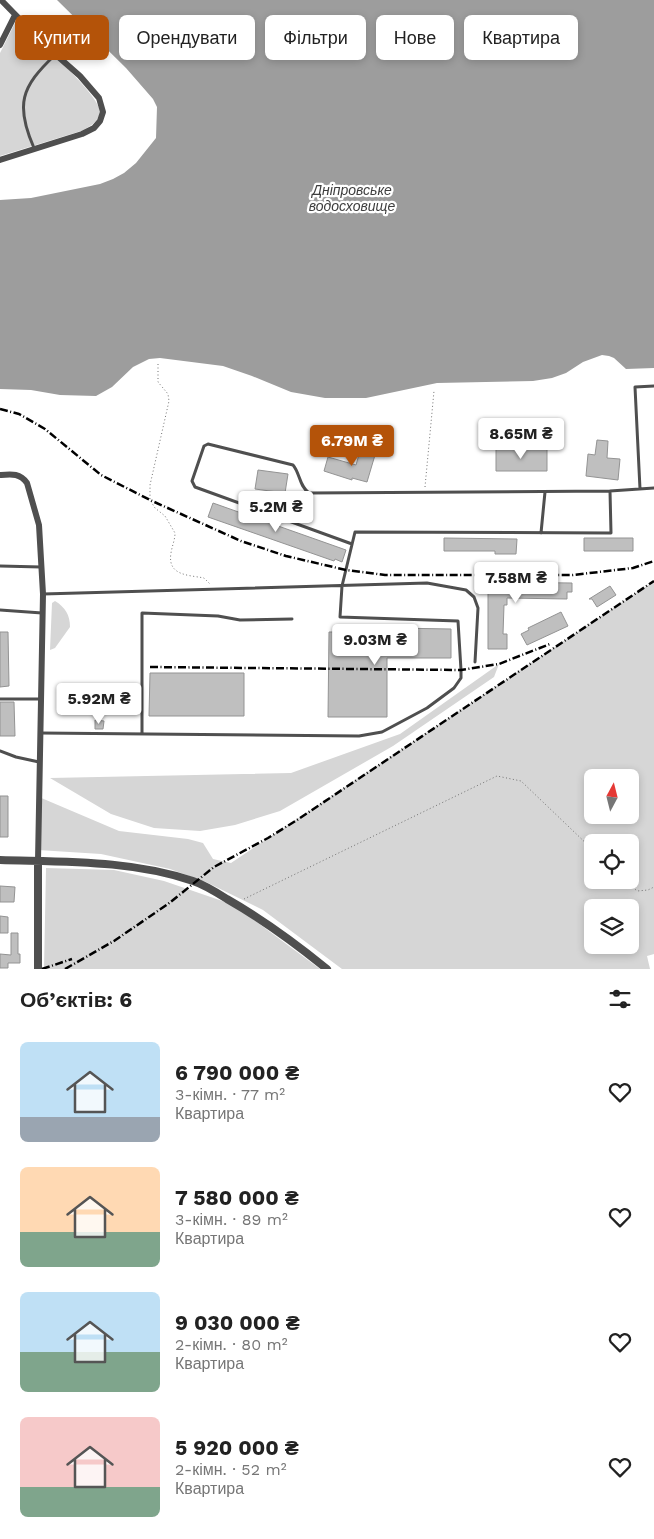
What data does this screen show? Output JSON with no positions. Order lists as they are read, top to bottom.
{
  "water": ["Дніпровське водосховище"],
  "north": "top",
  "page": {
    "chip": [
      "Купити",
      "Орендувати",
      "Фільтри",
      "Нове",
      "Квартира"
    ],
    "price": [
      "8.65M ₴",
      "6.79M ₴",
      "5.2M ₴",
      "7.58M ₴",
      "9.03M ₴",
      "5.92M ₴"
    ],
    "heading": "Об’єктів: 6",
    "list": [
      {
        "name": "6 790 000 ₴",
        "note": "3-кімн. · 77 m² · Квартира"
      },
      {
        "name": "7 580 000 ₴",
        "note": "3-кімн. · 89 m² · Квартира"
      },
      {
        "name": "9 030 000 ₴",
        "note": "2-кімн. · 80 m² · Квартира"
      },
      {
        "name": "5 920 000 ₴",
        "note": "2-кімн. · 52 m² · Квартира"
      }
    ]
  }
}
